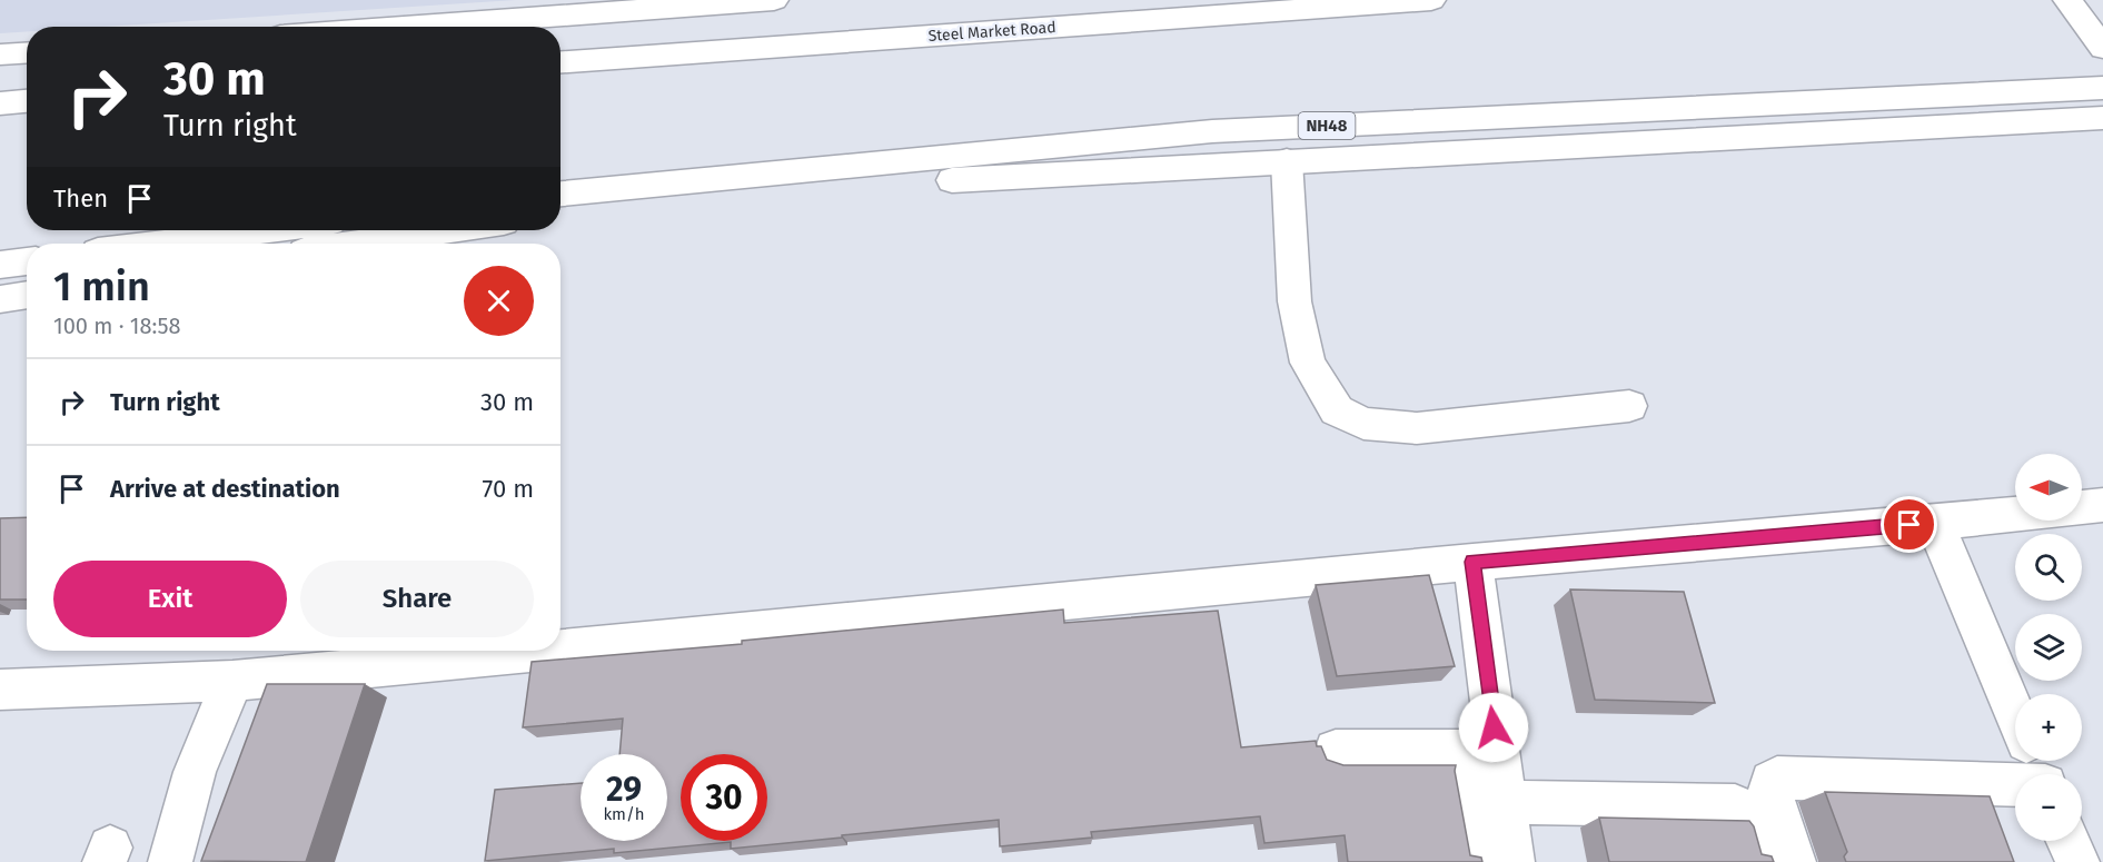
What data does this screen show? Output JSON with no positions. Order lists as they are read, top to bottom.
{
  "streets": {
    "main road": ["Steel Market Road", "NH48"]
  },
  "north": "left",
  "page": {
    "turn": ["30 m", "Turn right"],
    "then": "Then",
    "heading": ["1 min", "100 m · 18:58"],
    "list": [
      {
        "name": "Turn right",
        "value": "30 m"
      },
      {
        "name": "Arrive at destination",
        "value": "70 m"
      }
    ],
    "map_buttons": ["+", "−"],
    "buttons": ["Exit", "Share"],
    "speed": "29 km/h",
    "limit": "30"
  }
}
